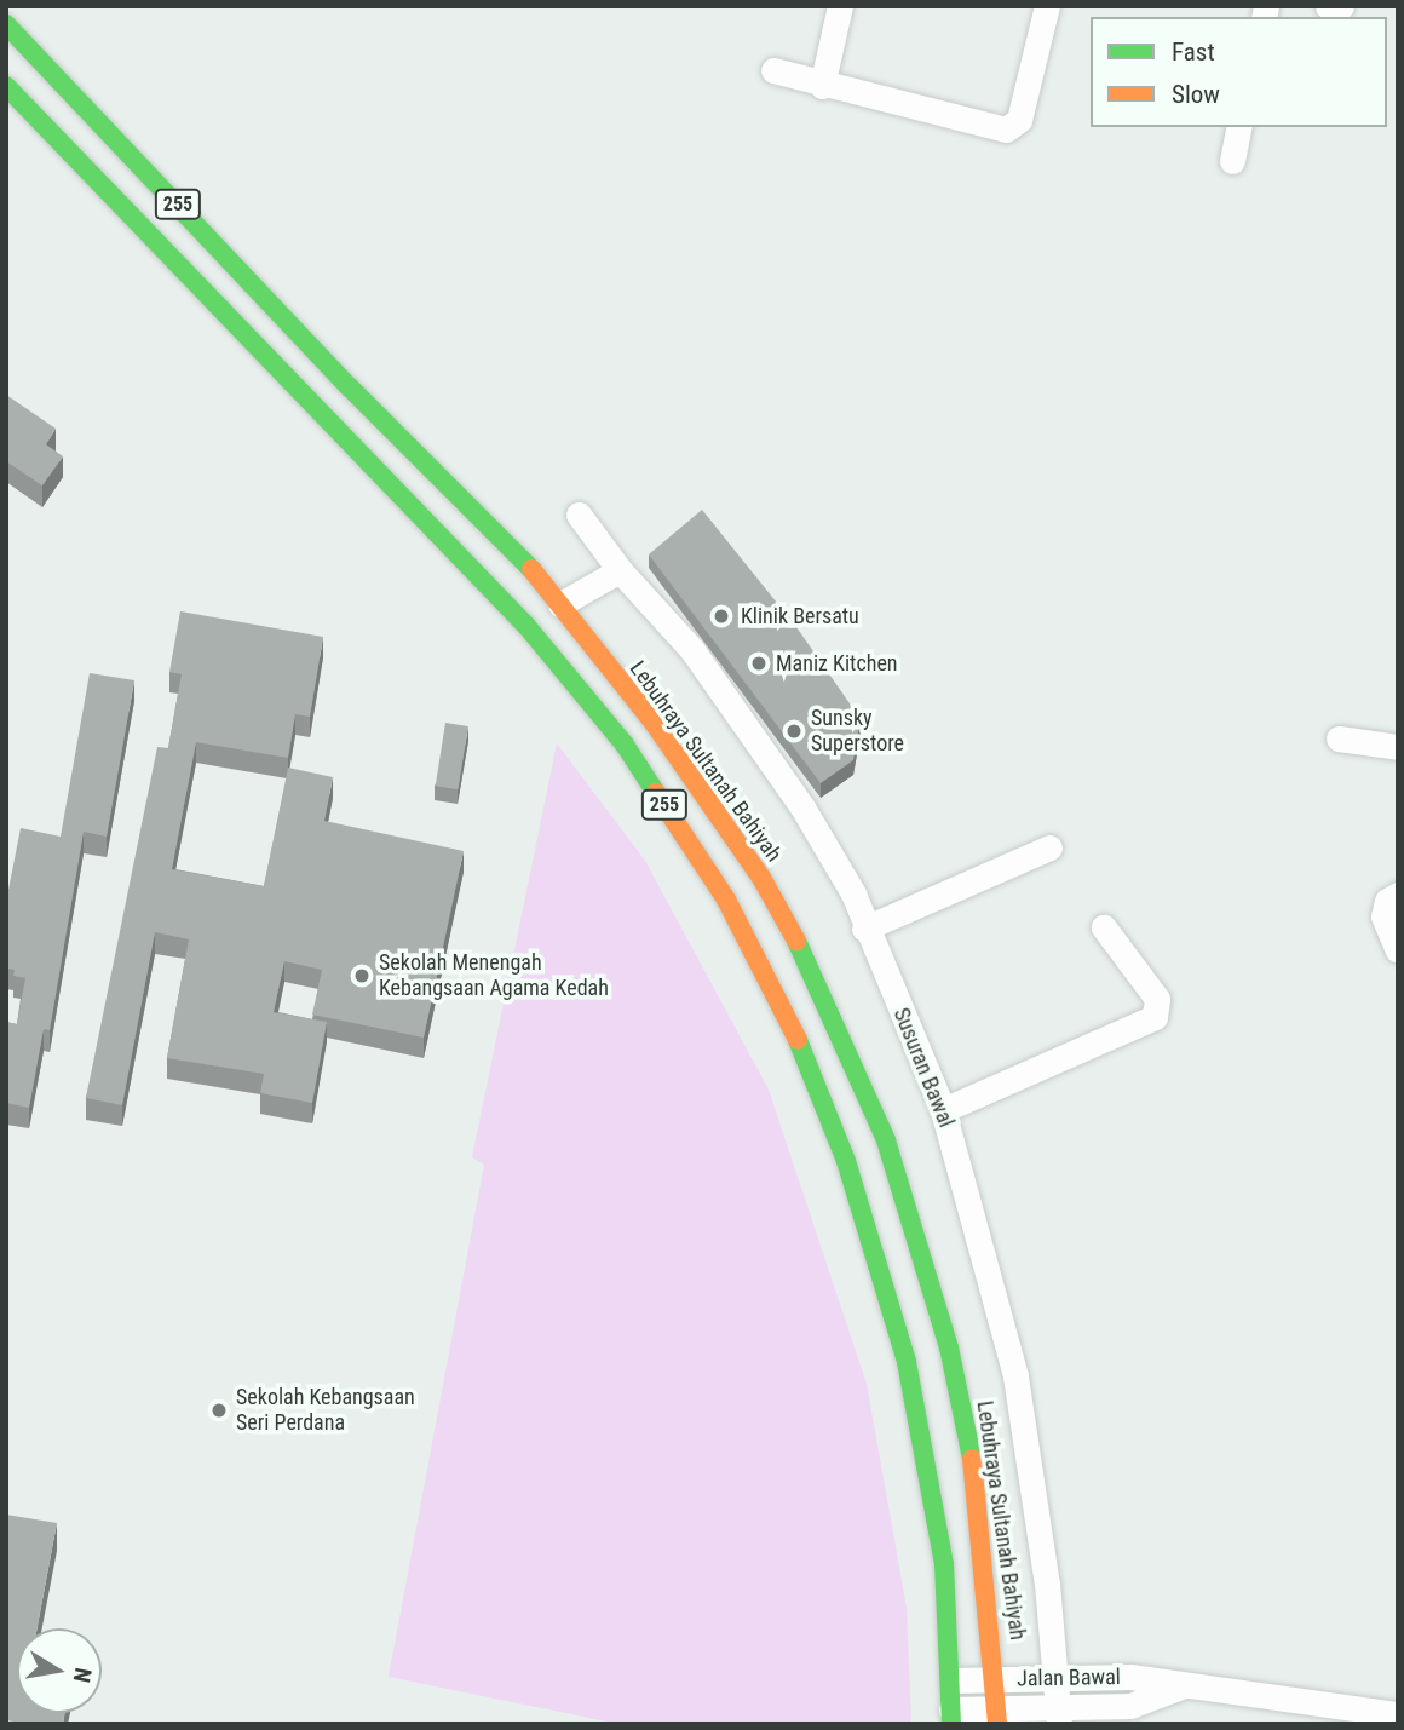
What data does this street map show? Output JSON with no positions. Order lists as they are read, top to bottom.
{
  "streets": {
    "main road": ["255", "Lebuhraya Sultanah Bahiyah"],
    "street": ["Susuran Bawal", "Jalan Bawal"]
  },
  "crossings": [
    ["255", "Jalan Bawal"],
    ["Lebuhraya Sultanah Bahiyah", "Jalan Bawal"],
    ["Susuran Bawal", "Jalan Bawal"]
  ],
  "places": [
    "Klinik Bersatu",
    "Maniz Kitchen",
    "Sunsky Superstore",
    "Sekolah Menengah Kebangsaan Agama Kedah",
    "Sekolah Kebangsaan Seri Perdana"
  ],
  "legend": ["Fast", "Slow"],
  "north": "right"
}
